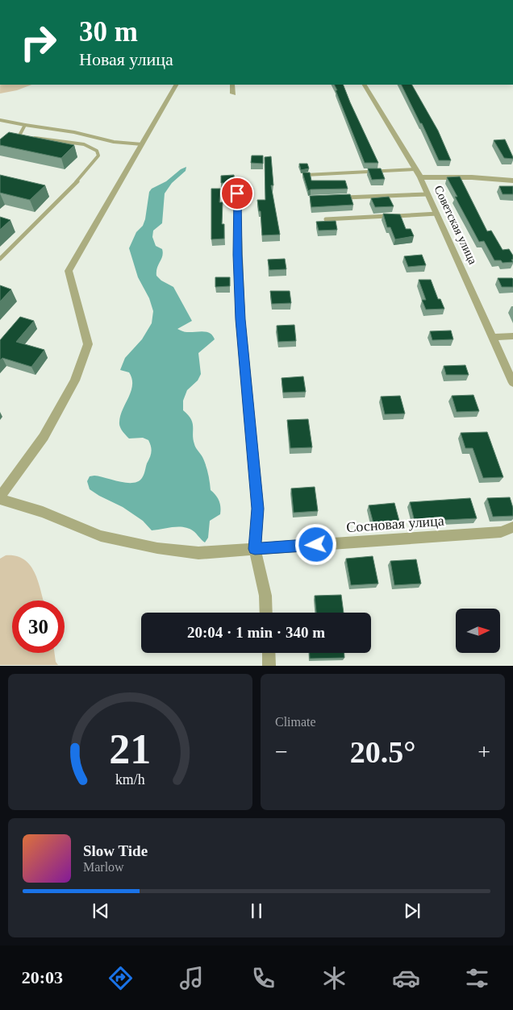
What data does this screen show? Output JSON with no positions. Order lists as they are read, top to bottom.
{
  "streets": {
    "street": ["Советская улица", "Сосновая улица"]
  },
  "north": "right",
  "page": {
    "turn": ["30 m", "Новая улица"],
    "limit": "30",
    "trip": "20:04 · 1 min · 340 m",
    "tile": "Climate",
    "heat": ["−", "20.5°", "+"],
    "song": ["Slow Tide", "Marlow"],
    "tabs": "20:03",
    "gauge": ["21", "km/h"]
  }
}
